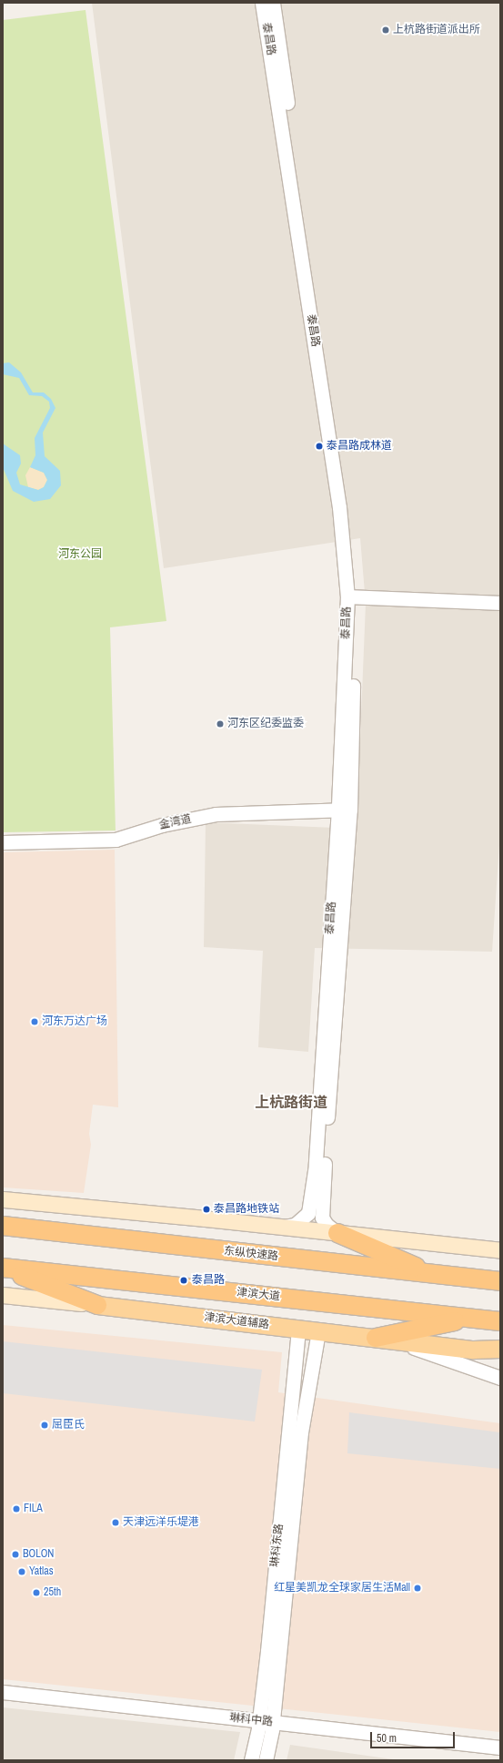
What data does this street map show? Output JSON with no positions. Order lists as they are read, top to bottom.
{
  "streets": {
    "highway": ["东纵快速路", "津滨大道"],
    "main road": ["津滨大道辅路"],
    "street": [
      "泰昌路",
      "金湾道",
      "琳科东路",
      "琳科中路"
    ]
  },
  "crossings": [
    ["泰昌路", "金湾道"],
    ["津滨大道辅路", "琳科东路"],
    ["琳科东路", "琳科中路"]
  ],
  "districts": ["上杭路街道"],
  "parks": ["河东公园"],
  "places": [
    "上杭路街道派出所",
    "泰昌路成林道",
    "河东区纪委监委",
    "河东万达广场",
    "泰昌路地铁站",
    "泰昌路",
    "屈臣氏",
    "FILA",
    "天津远洋乐堤港",
    "BOLON",
    "Yatlas",
    "红星美凯龙全球家居生活Mall",
    "25th"
  ],
  "scale_bar": "50 m"
}
